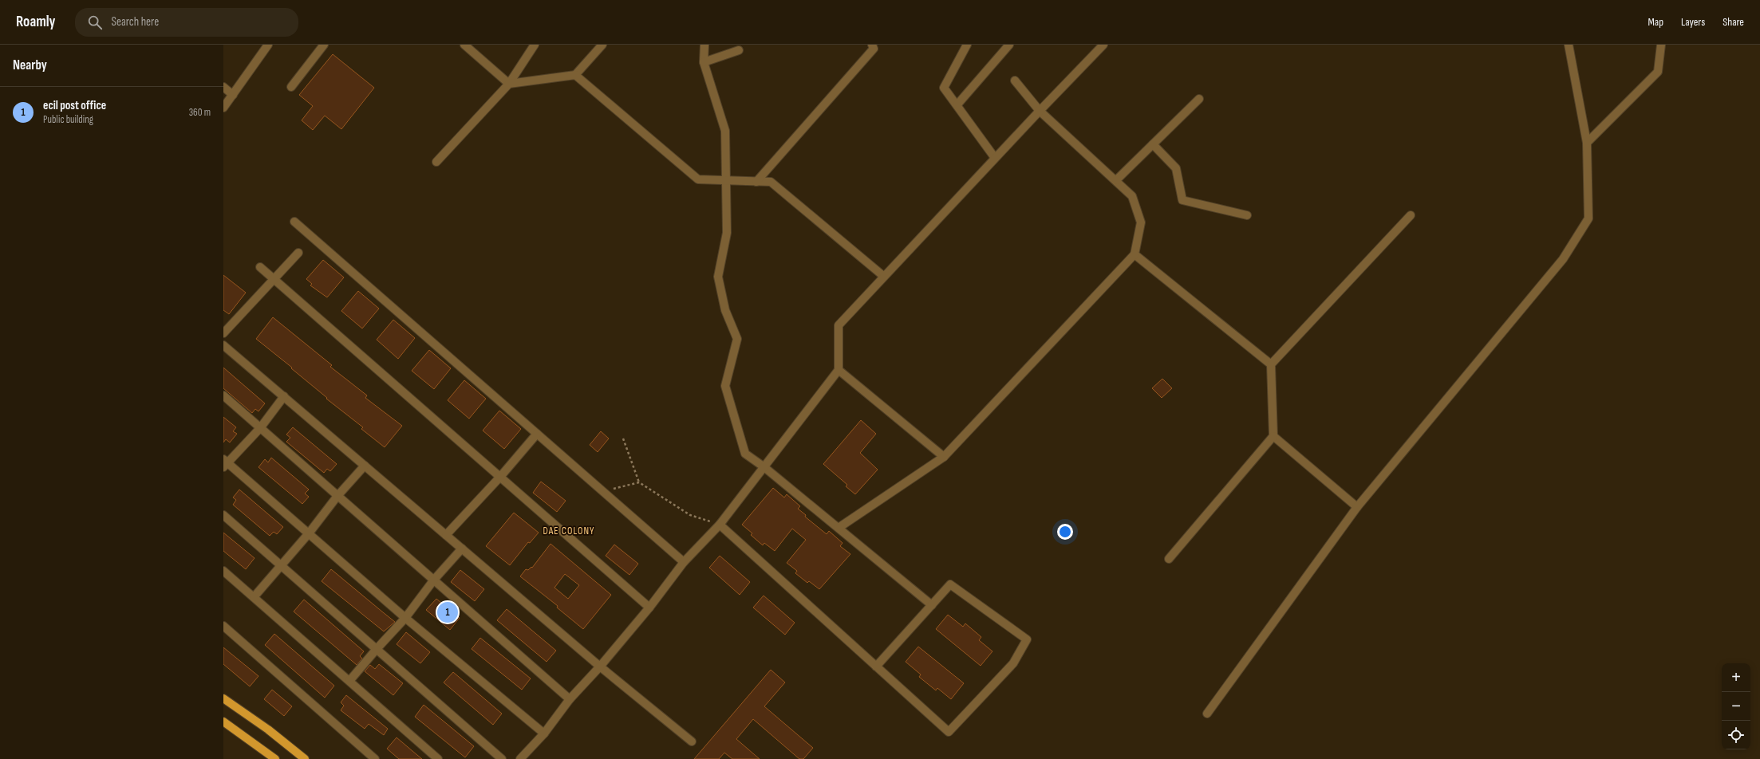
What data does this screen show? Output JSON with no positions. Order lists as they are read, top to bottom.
{
  "districts": ["DAE COLONY"],
  "page": {
    "header": "Roamly",
    "search": "Search here",
    "nav": ["Map", "Layers", "Share"],
    "heading": "Nearby",
    "list": [
      {
        "mark": "1",
        "name": "ecil post office",
        "note": "Public building",
        "value": "360 m"
      }
    ],
    "pins": "1",
    "map_buttons": ["+", "−"]
  }
}
